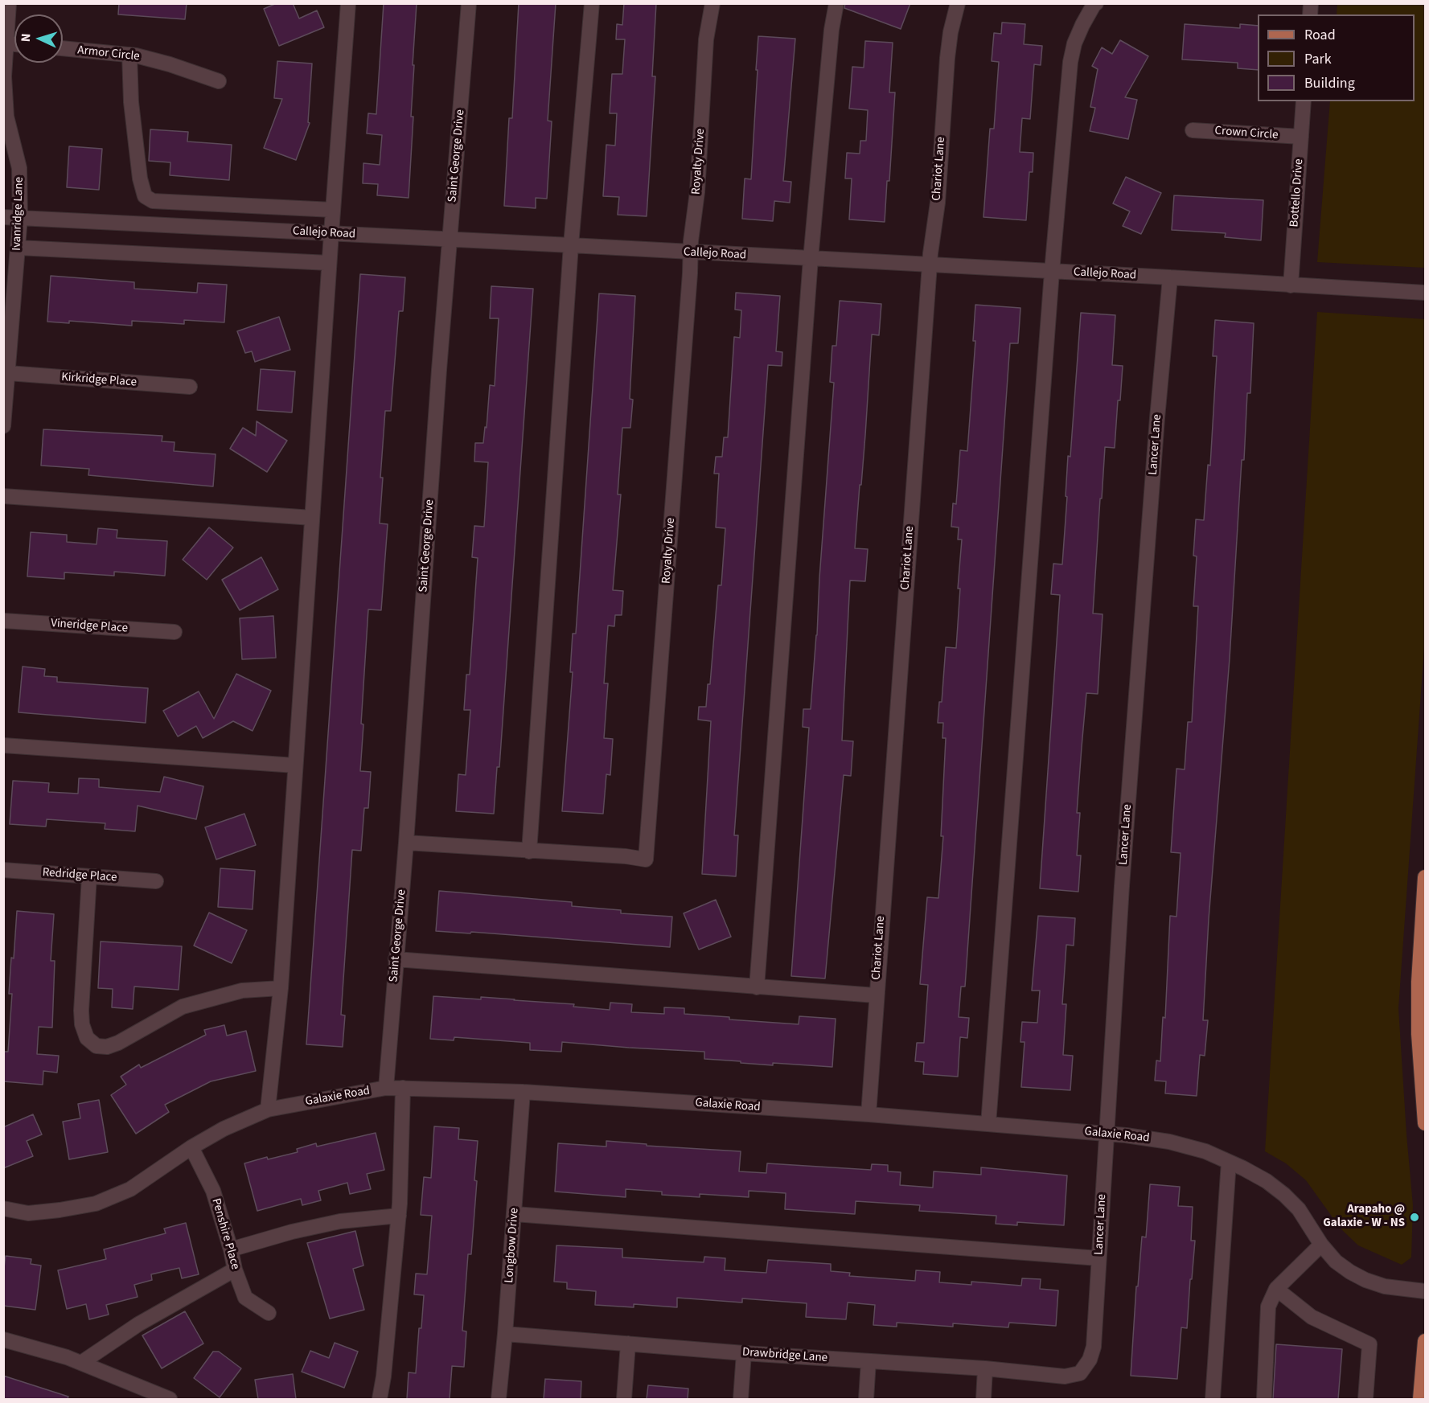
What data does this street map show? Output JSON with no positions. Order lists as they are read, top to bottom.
{
  "streets": {
    "street": [
      "Armor Circle",
      "Crown Circle",
      "Saint George Drive",
      "Royalty Drive",
      "Chariot Lane",
      "Bottello Drive",
      "Ivanridge Lane",
      "Callejo Road",
      "Kirkridge Place",
      "Lancer Lane",
      "Vineridge Place",
      "Redridge Place",
      "Galaxie Road",
      "Penshire Place",
      "Longbow Drive",
      "Drawbridge Lane"
    ]
  },
  "crossings": [
    ["Crown Circle", "Bottello Drive"],
    ["Saint George Drive", "Royalty Drive"],
    ["Saint George Drive", "Callejo Road"],
    ["Saint George Drive", "Galaxie Road"],
    ["Royalty Drive", "Callejo Road"],
    ["Chariot Lane", "Callejo Road"],
    ["Chariot Lane", "Galaxie Road"],
    ["Bottello Drive", "Callejo Road"],
    ["Ivanridge Lane", "Callejo Road"],
    ["Ivanridge Lane", "Kirkridge Place"],
    ["Callejo Road", "Lancer Lane"],
    ["Lancer Lane", "Galaxie Road"],
    ["Lancer Lane", "Drawbridge Lane"],
    ["Galaxie Road", "Penshire Place"],
    ["Galaxie Road", "Longbow Drive"],
    ["Longbow Drive", "Drawbridge Lane"]
  ],
  "places": ["Arapaho @ Galaxie - W - NS"],
  "legend": ["Road", "Park", "Building"],
  "north": "left"
}
